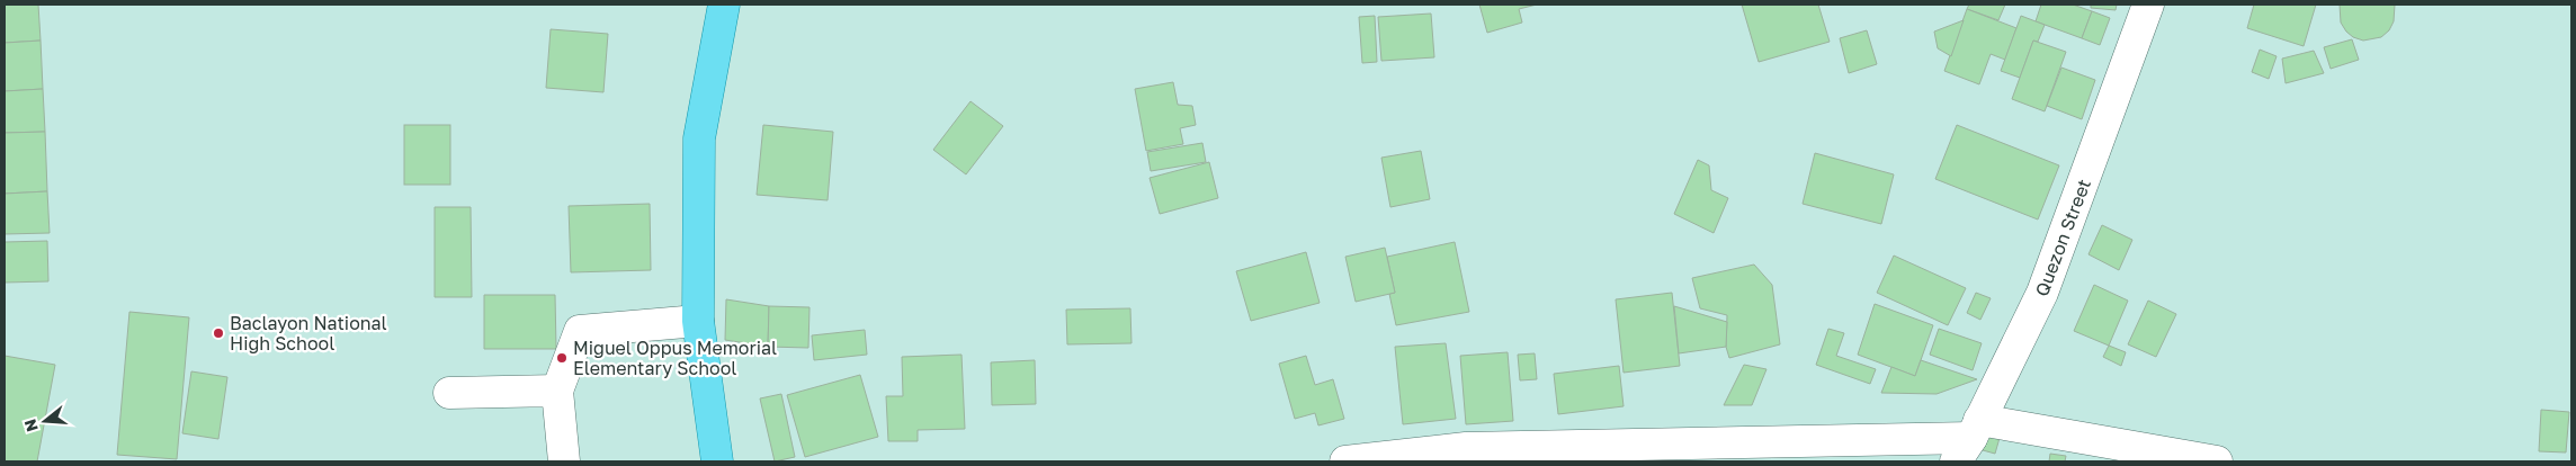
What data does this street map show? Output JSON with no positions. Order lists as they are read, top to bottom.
{
  "streets": {
    "street": ["Quezon Street"]
  },
  "places": ["Baclayon National High School", "Miguel Oppus Memorial Elementary School"],
  "north": "left"
}
